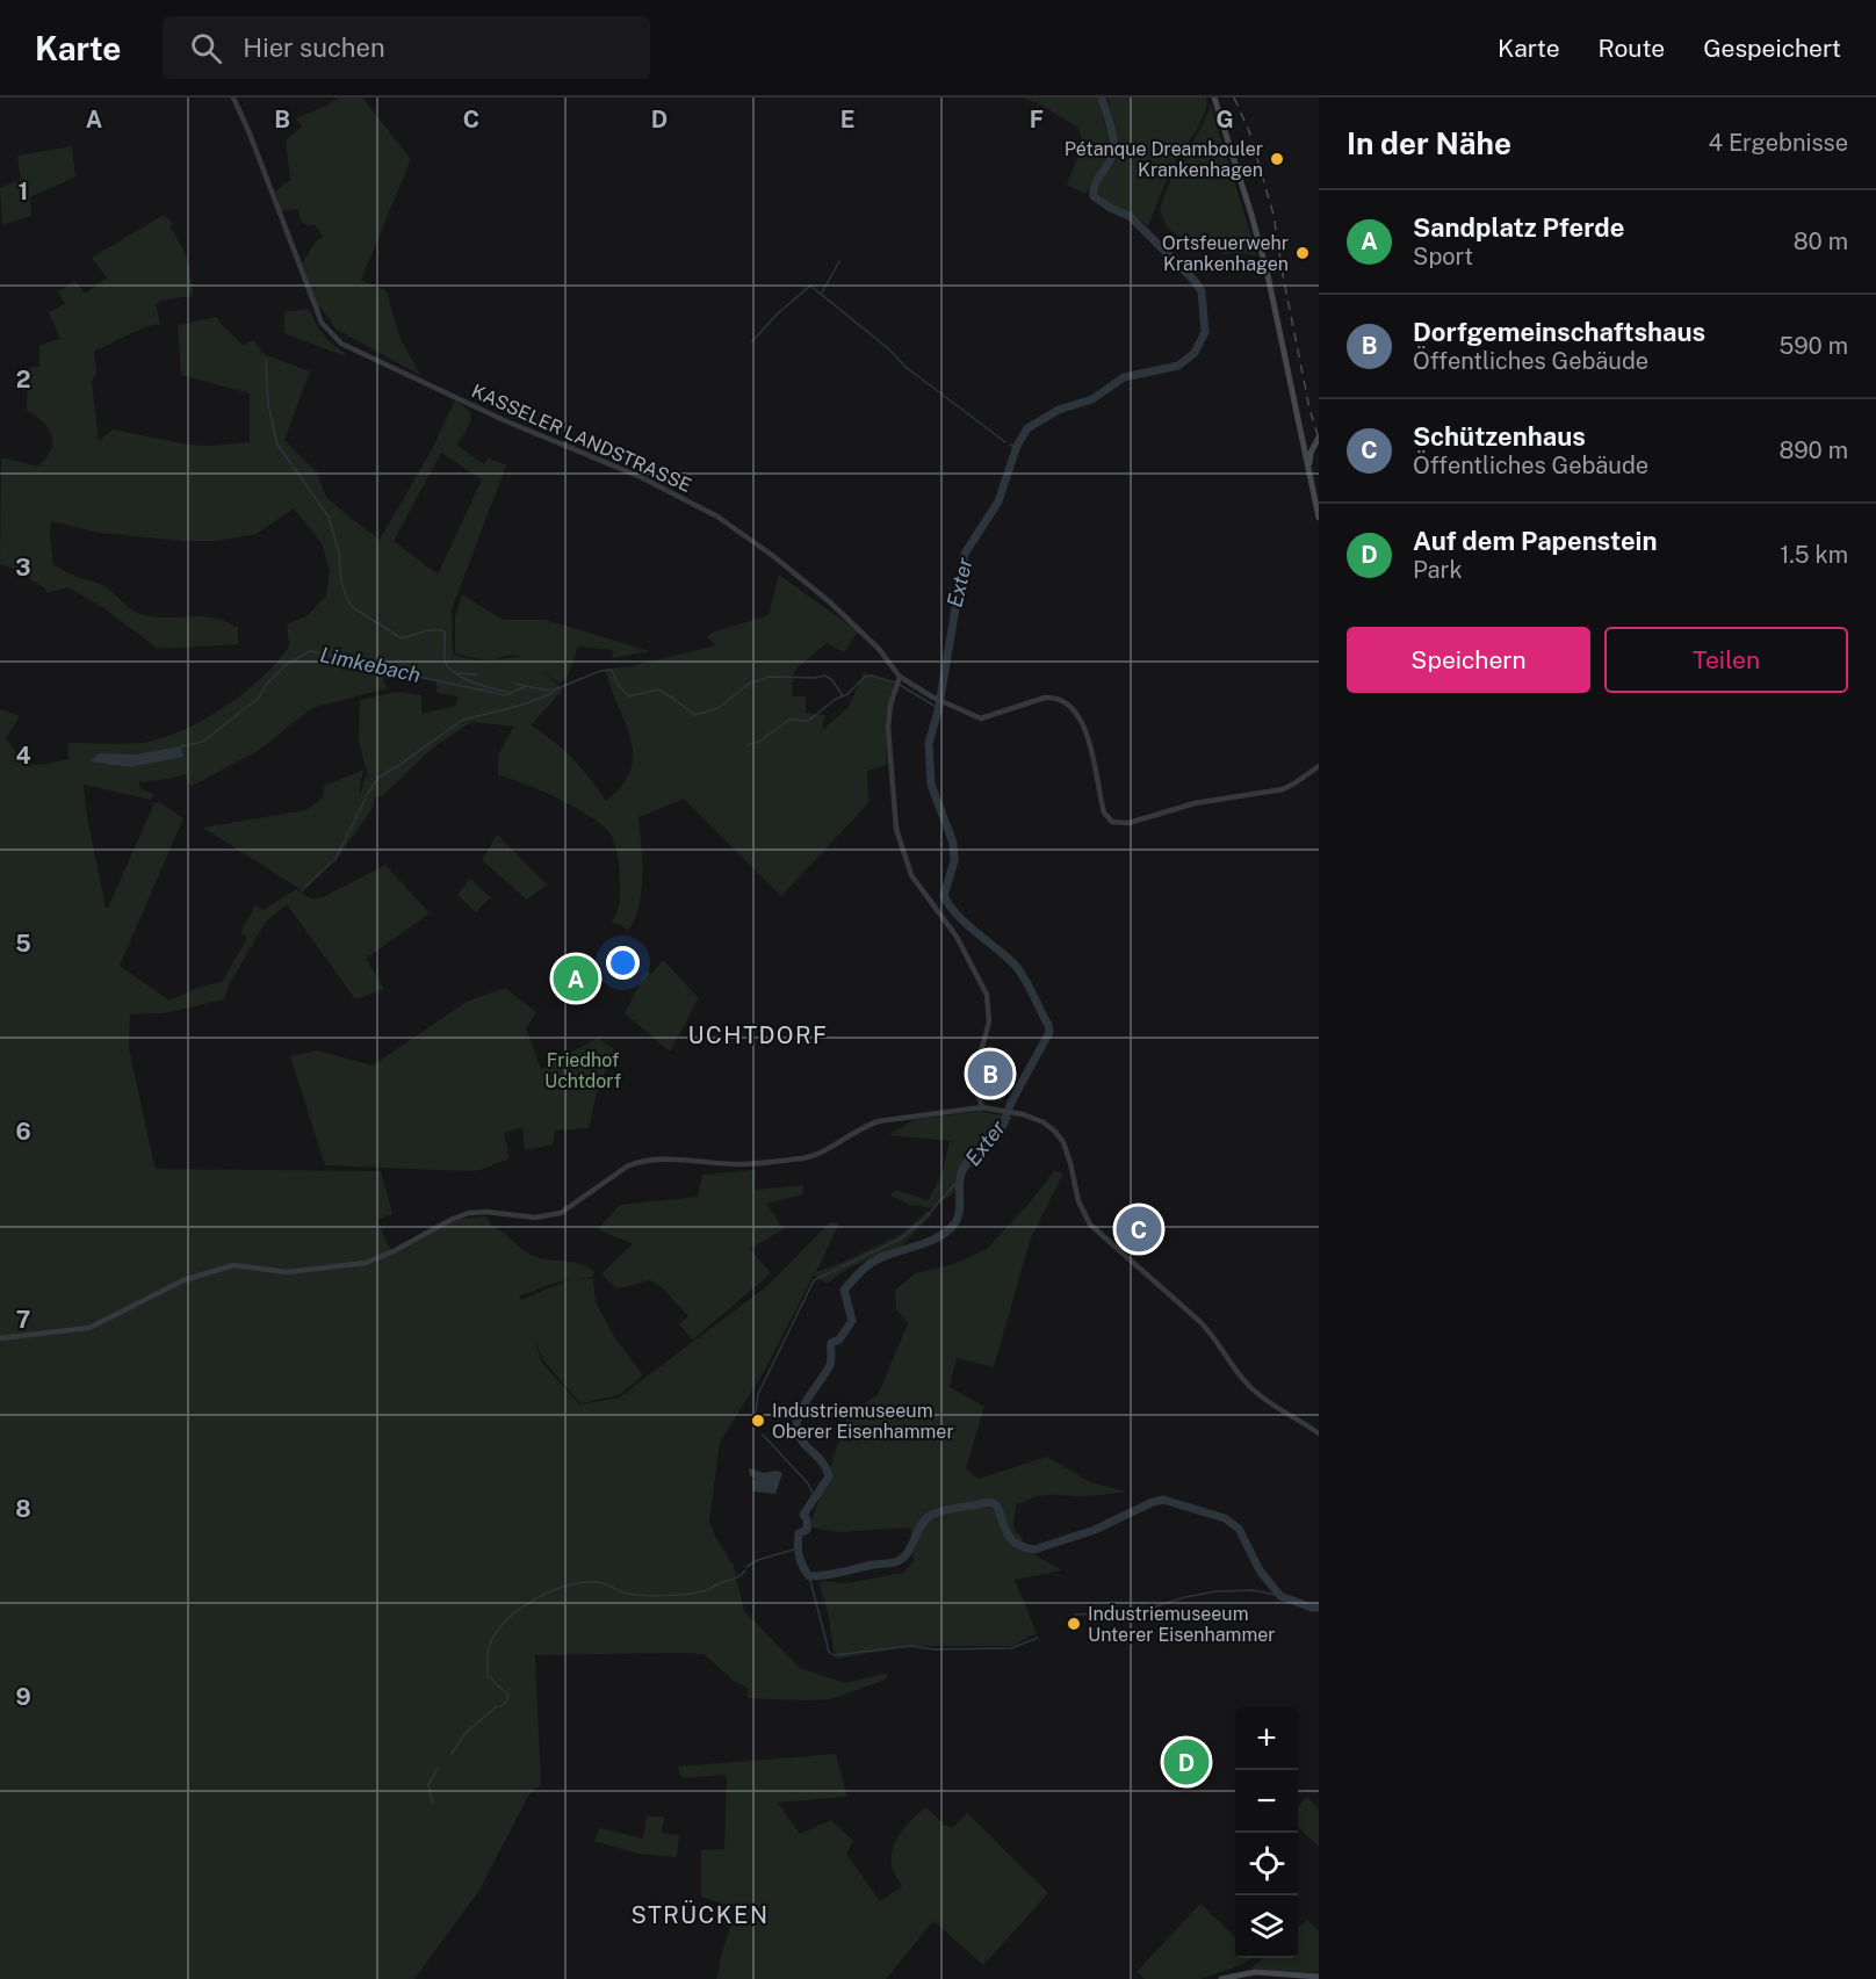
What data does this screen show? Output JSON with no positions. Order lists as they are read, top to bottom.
{
  "streets": {
    "street": ["KASSELER LANDSTRASSE"]
  },
  "districts": ["UCHTDORF", "STRÜCKEN"],
  "water": ["Exter", "Limkebach"],
  "parks": ["Friedhof Uchtdorf"],
  "places": [
    "Pétanque Dreambouler Krankenhagen",
    "Ortsfeuerwehr Krankenhagen",
    "Industriemuseeum Oberer Eisenhammer",
    "Industriemuseeum Unterer Eisenhammer"
  ],
  "page": {
    "header": "Karte",
    "search": "Hier suchen",
    "nav": ["Karte", "Route", "Gespeichert"],
    "heading": ["In der Nähe", "4 Ergebnisse"],
    "list": [
      {
        "mark": "A",
        "name": "Sandplatz Pferde",
        "note": "Sport",
        "value": "80 m"
      },
      {
        "mark": "B",
        "name": "Dorfgemeinschaftshaus",
        "note": "Öffentliches Gebäude",
        "value": "590 m"
      },
      {
        "mark": "C",
        "name": "Schützenhaus",
        "note": "Öffentliches Gebäude",
        "value": "890 m"
      },
      {
        "mark": "D",
        "name": "Auf dem Papenstein",
        "note": "Park",
        "value": "1.5 km"
      }
    ],
    "buttons": ["Speichern", "Teilen"],
    "pins": [
      "A",
      "B",
      "C",
      "D"
    ],
    "map_buttons": ["+", "−"]
  },
  "grid": {
    "columns": [
      "A",
      "B",
      "C",
      "D",
      "E",
      "F",
      "G"
    ],
    "rows": [
      "1",
      "2",
      "3",
      "4",
      "5",
      "6",
      "7",
      "8",
      "9"
    ]
  }
}
